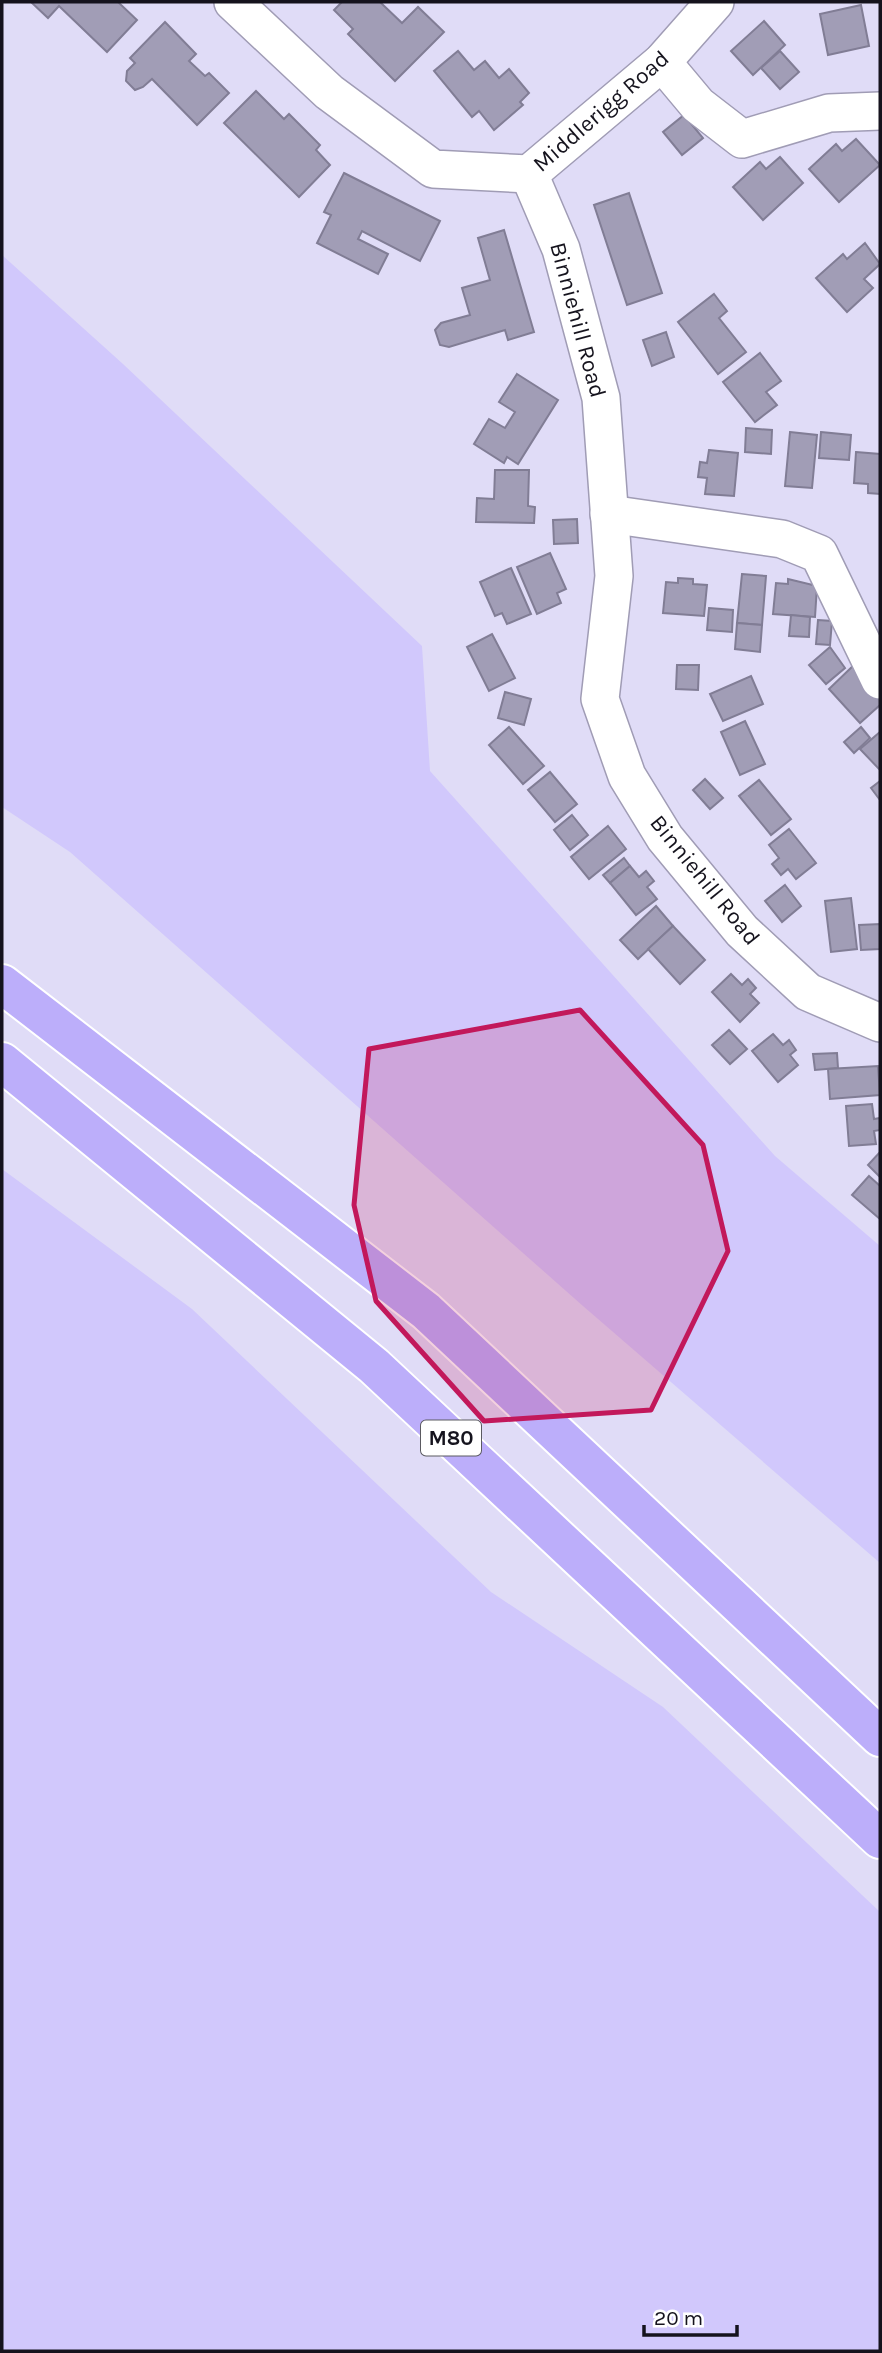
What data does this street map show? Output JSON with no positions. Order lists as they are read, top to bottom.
{
  "streets": {
    "highway": ["M80"],
    "street": ["Middlerigg Road", "Binniehill Road"]
  },
  "crossings": [
    ["Middlerigg Road", "Binniehill Road"]
  ],
  "scale_bar": "20 m"
}
